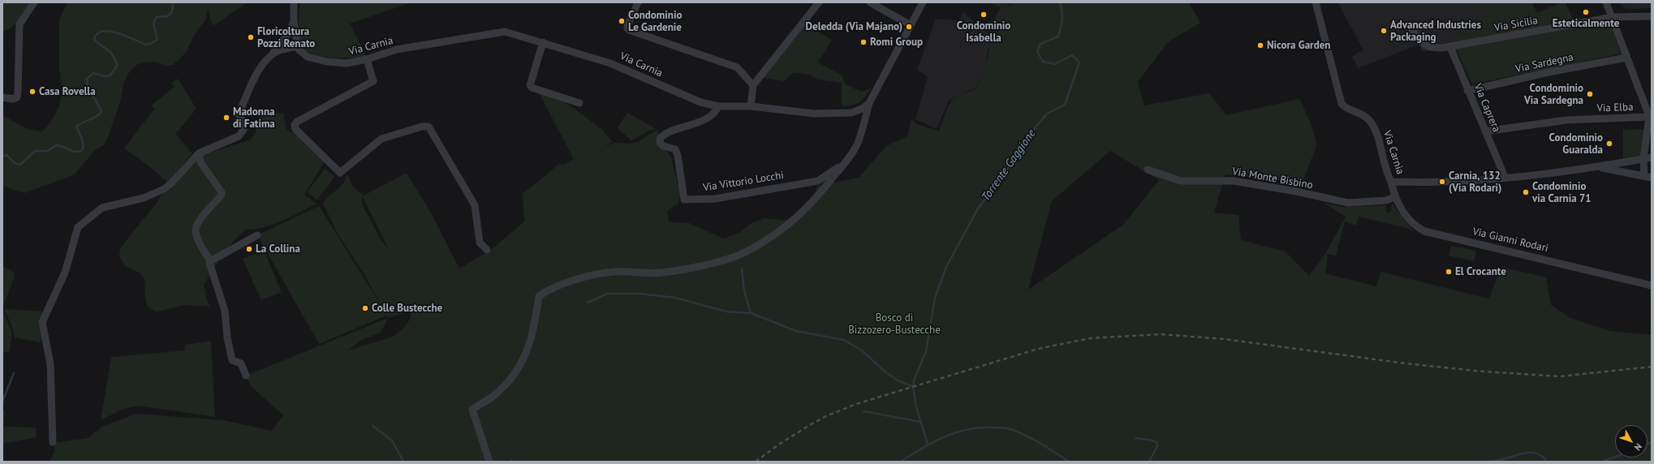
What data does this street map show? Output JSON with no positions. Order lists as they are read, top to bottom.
{
  "streets": {
    "street": [
      "Via Sicilia",
      "Via Carnia",
      "Via Sardegna",
      "Via Caprera",
      "Via Elba",
      "Via Monte Bisbino",
      "Via Vittorio Locchi",
      "Via Gianni Rodari"
    ]
  },
  "crossings": [
    ["Via Sicilia", "Via Caprera"],
    ["Via Carnia", "Via Caprera"],
    ["Via Carnia", "Via Vittorio Locchi"],
    ["Via Carnia", "Via Gianni Rodari"],
    ["Via Sardegna", "Via Caprera"],
    ["Via Caprera", "Via Elba"],
    ["Via Monte Bisbino", "Via Gianni Rodari"]
  ],
  "water": ["Torrente Gaggione"],
  "parks": ["Bosco di Bizzozero-Bustecche"],
  "places": [
    "Esteticalmente",
    "Condominio Isabella",
    "Condominio Le Gardenie",
    "Deledda (Via Majano)",
    "Advanced Industries Packaging",
    "Floricoltura Pozzi Renato",
    "Romi Group",
    "Nicora Garden",
    "Casa Rovella",
    "Condominio Via Sardegna",
    "Madonna di Fatima",
    "Condominio Guaralda",
    "Carnia, 132 (Via Rodari)",
    "Condominio via Carnia 71",
    "La Collina",
    "El Crocante",
    "Colle Bustecche"
  ],
  "north": "bottom right"
}
